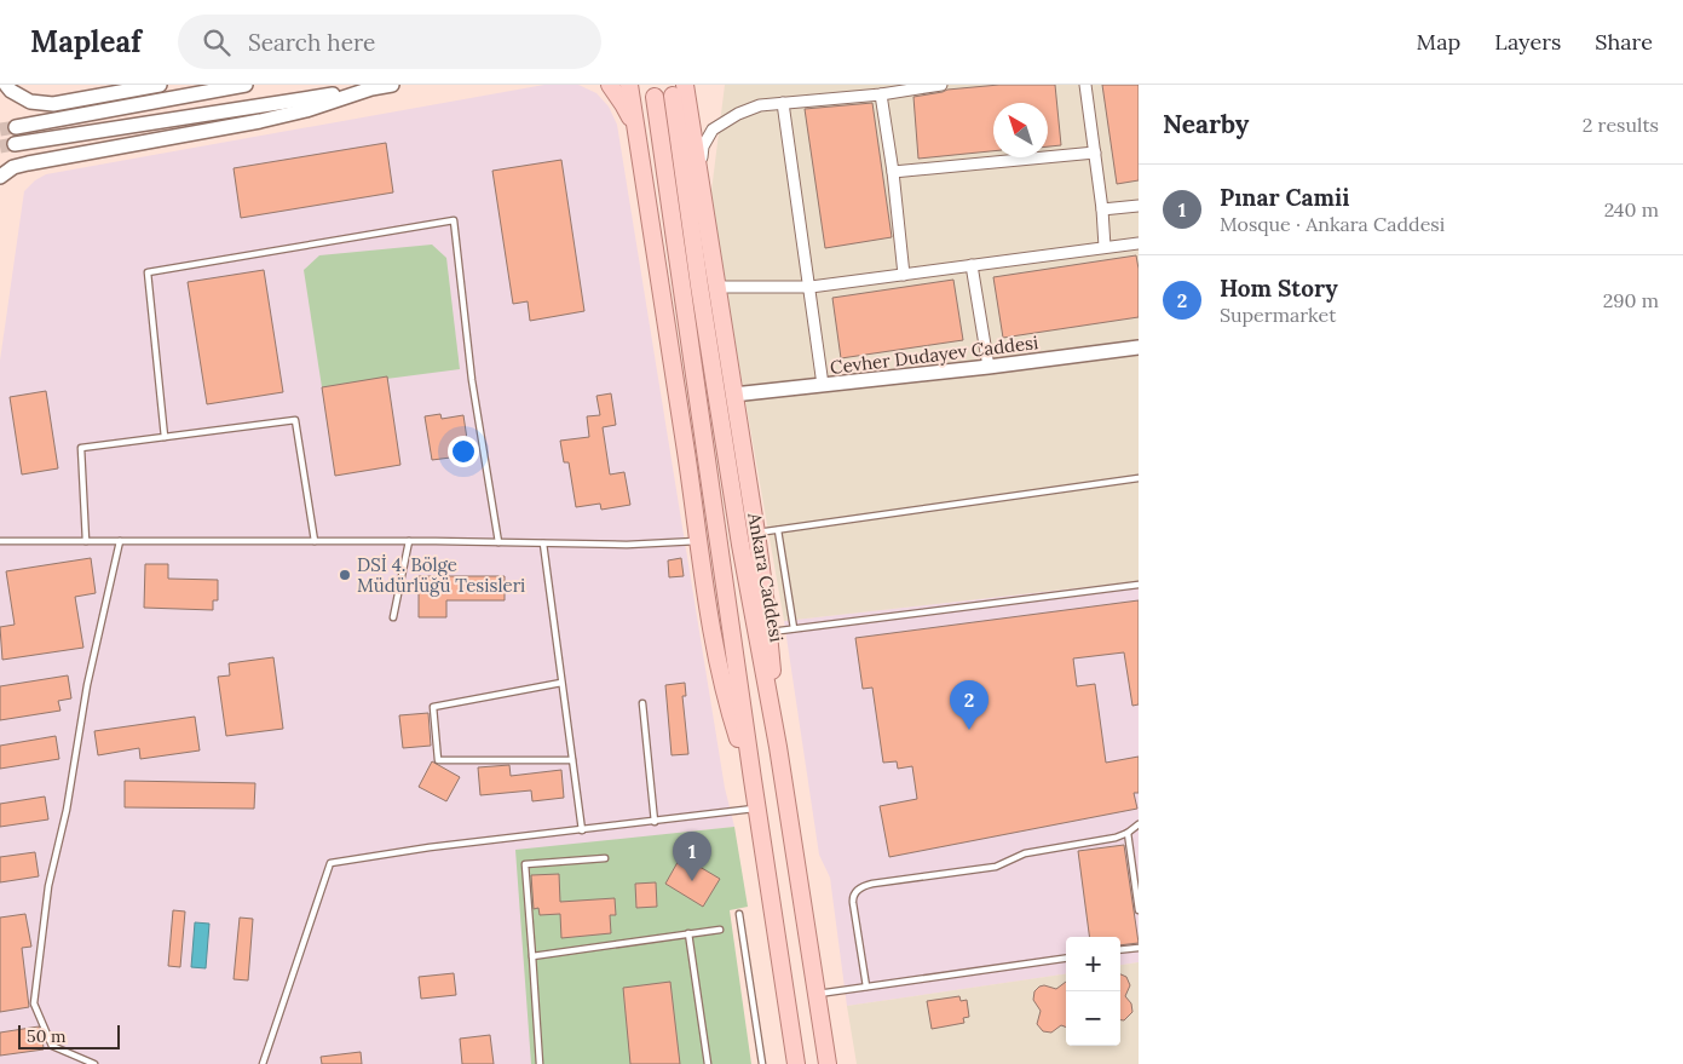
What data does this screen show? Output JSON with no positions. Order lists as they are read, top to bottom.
{
  "streets": {
    "main road": ["Ankara Caddesi"],
    "street": ["Cevher Dudayev Caddesi"]
  },
  "places": ["DSİ 4. Bölge Müdürlüğü Tesisleri"],
  "scale_bar": "50 m",
  "north": "top left",
  "page": {
    "header": "Mapleaf",
    "search": "Search here",
    "nav": ["Map", "Layers", "Share"],
    "heading": ["Nearby", "2 results"],
    "list": [
      {
        "mark": "1",
        "name": "Pınar Camii",
        "note": "Mosque · Ankara Caddesi",
        "value": "240 m"
      },
      {
        "mark": "2",
        "name": "Hom Story",
        "note": "Supermarket",
        "value": "290 m"
      }
    ],
    "pins": ["2", "1"],
    "map_buttons": ["+", "−"],
    "scale": "50 m"
  }
}
